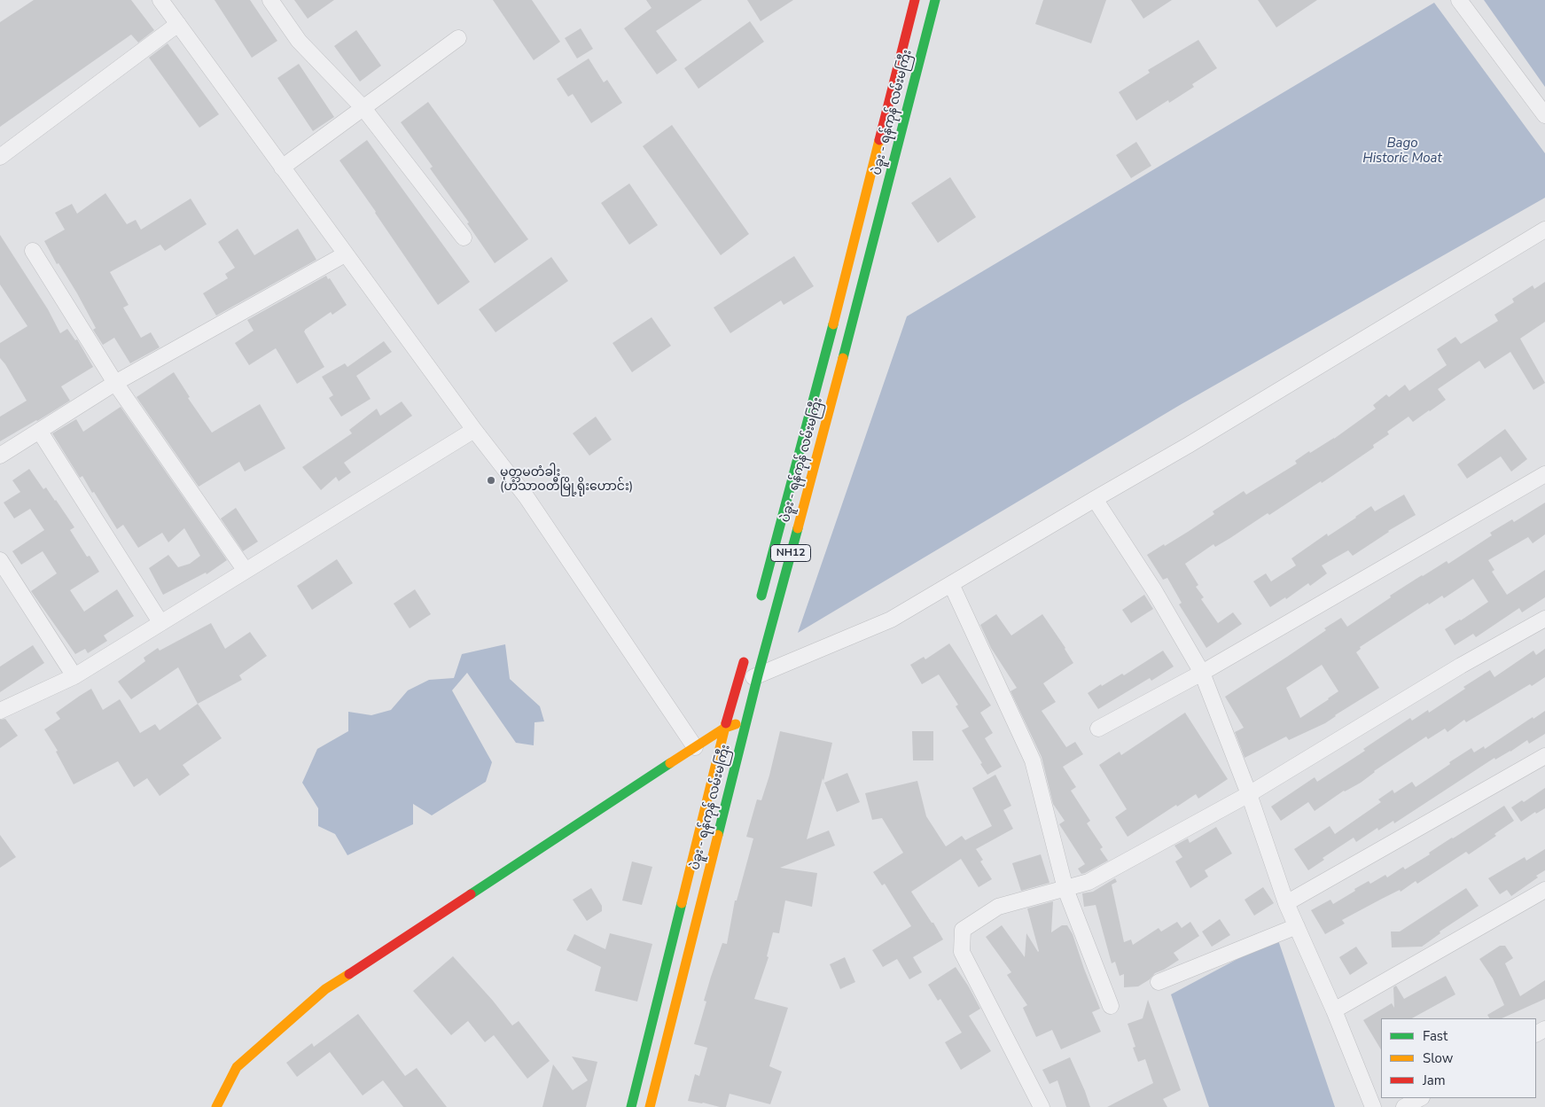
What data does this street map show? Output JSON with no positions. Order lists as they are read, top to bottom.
{
  "streets": {
    "main road": ["ပဲခူး - ရန်ကုန် လမ်းမကြီး", "NH12"]
  },
  "water": ["Bago Historic Moat"],
  "places": ["မုတ္တမတံခါး (ဟံသာဝတီမြို့ရိုးဟောင်း)"],
  "legend": ["Fast", "Slow", "Jam"]
}
